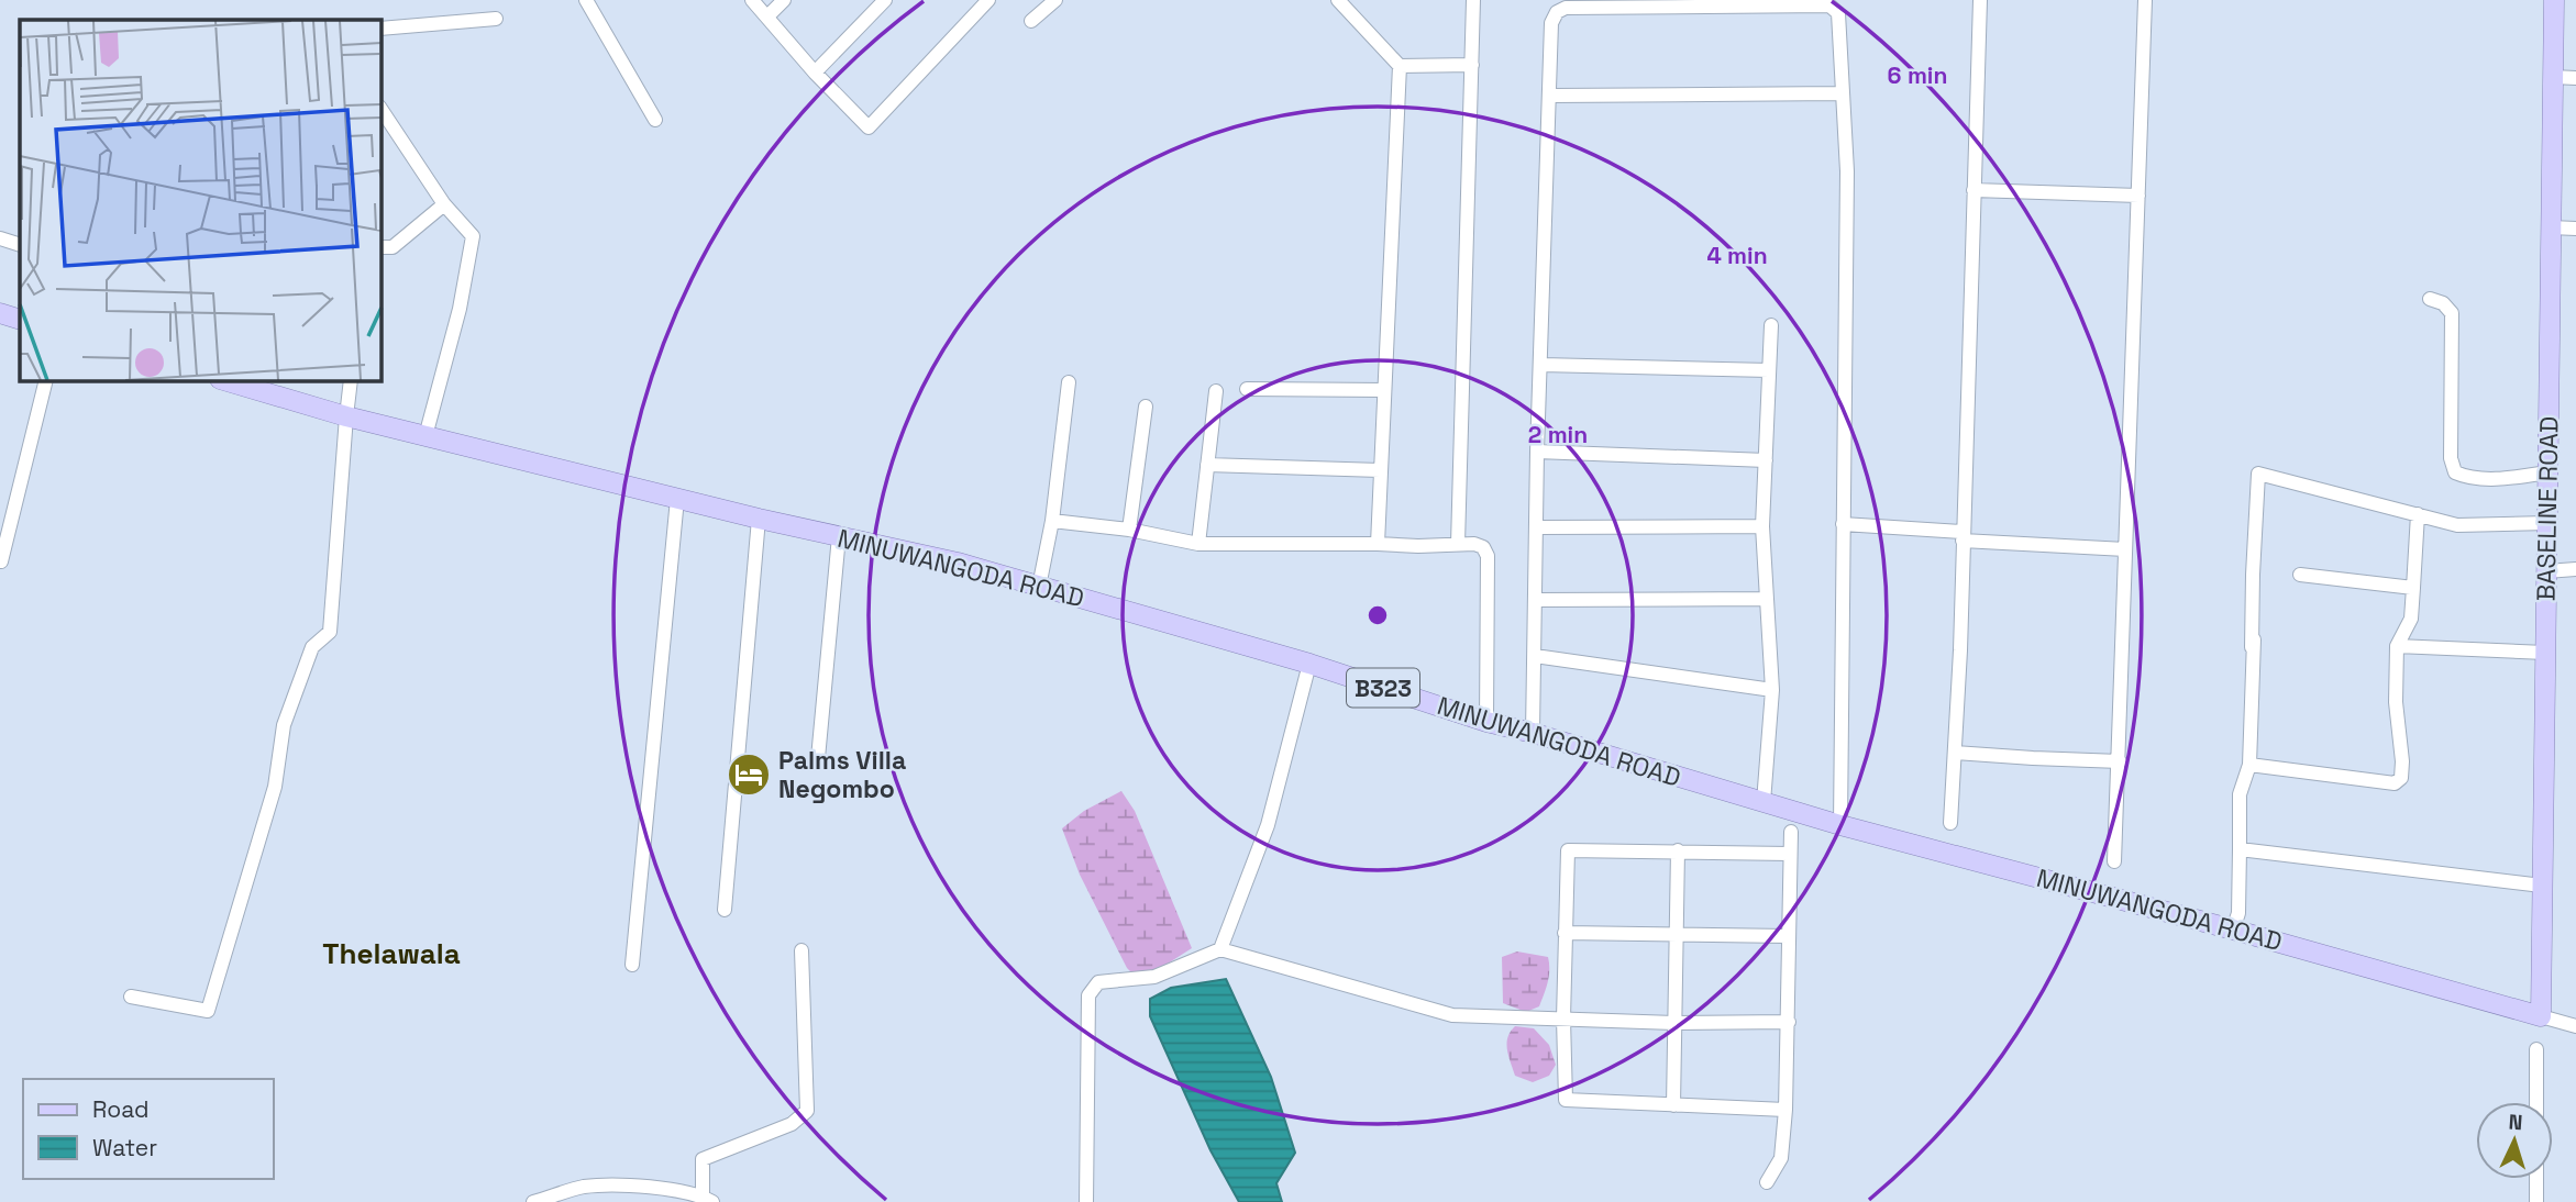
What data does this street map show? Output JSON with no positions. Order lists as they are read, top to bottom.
{
  "streets": {
    "main road": ["BASELINE ROAD", "MINUWANGODA ROAD", "B323"]
  },
  "crossings": [
    ["BASELINE ROAD", "MINUWANGODA ROAD"]
  ],
  "districts": ["Thelawala"],
  "places": {
    "hotel": ["Palms Villa Negombo"]
  },
  "legend": ["Road", "Water"],
  "north": "top",
  "rings": ["6 min", "4 min", "2 min"]
}
